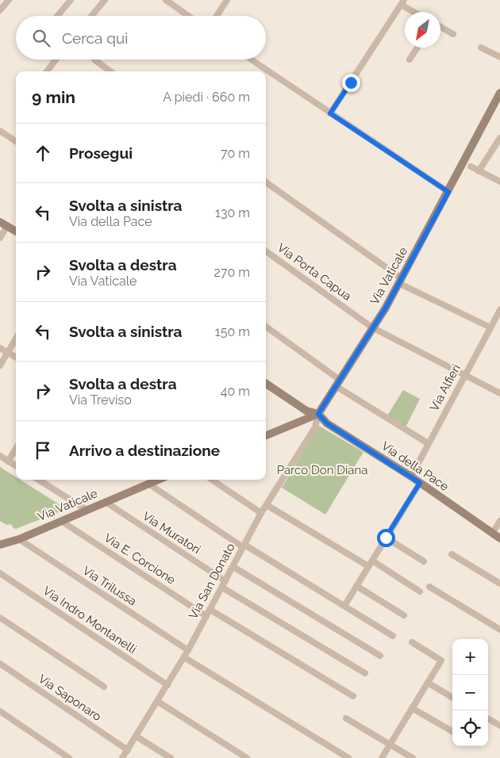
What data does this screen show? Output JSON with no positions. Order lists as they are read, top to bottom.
{
  "streets": {
    "street": [
      "Via Porta Capua",
      "Via Vaticale",
      "Via Alfieri",
      "Via della Pace",
      "Via Muratori",
      "Via E. Corcione",
      "Via San Donato",
      "Via Trilussa",
      "Via Indro Montanelli",
      "Via Saponaro"
    ]
  },
  "crossings": [
    ["Via Porta Capua", "Via Vaticale"],
    ["Via Porta Capua", "Via Alfieri"],
    ["Via Vaticale", "Via della Pace"],
    ["Via Vaticale", "Via Muratori"],
    ["Via Vaticale", "Via E. Corcione"],
    ["Via Vaticale", "Via San Donato"],
    ["Via Vaticale", "Via Trilussa"],
    ["Via Alfieri", "Via della Pace"],
    ["Via della Pace", "Via San Donato"],
    ["Via Muratori", "Via San Donato"],
    ["Via E. Corcione", "Via San Donato"],
    ["Via San Donato", "Via Trilussa"],
    ["Via San Donato", "Via Indro Montanelli"],
    ["Via San Donato", "Via Saponaro"]
  ],
  "parks": ["Parco Don Diana"],
  "north": "bottom left",
  "page": {
    "search": "Cerca qui",
    "heading": ["9 min", "A piedi · 660 m"],
    "list": [
      ["Prosegui", "70 m"],
      ["Svolta a sinistra", "Via della Pace", "130 m"],
      ["Svolta a destra", "Via Vaticale", "270 m"],
      ["Svolta a sinistra", "150 m"],
      ["Svolta a destra", "Via Treviso", "40 m"],
      "Arrivo a destinazione"
    ],
    "map_buttons": ["+", "−"]
  }
}
